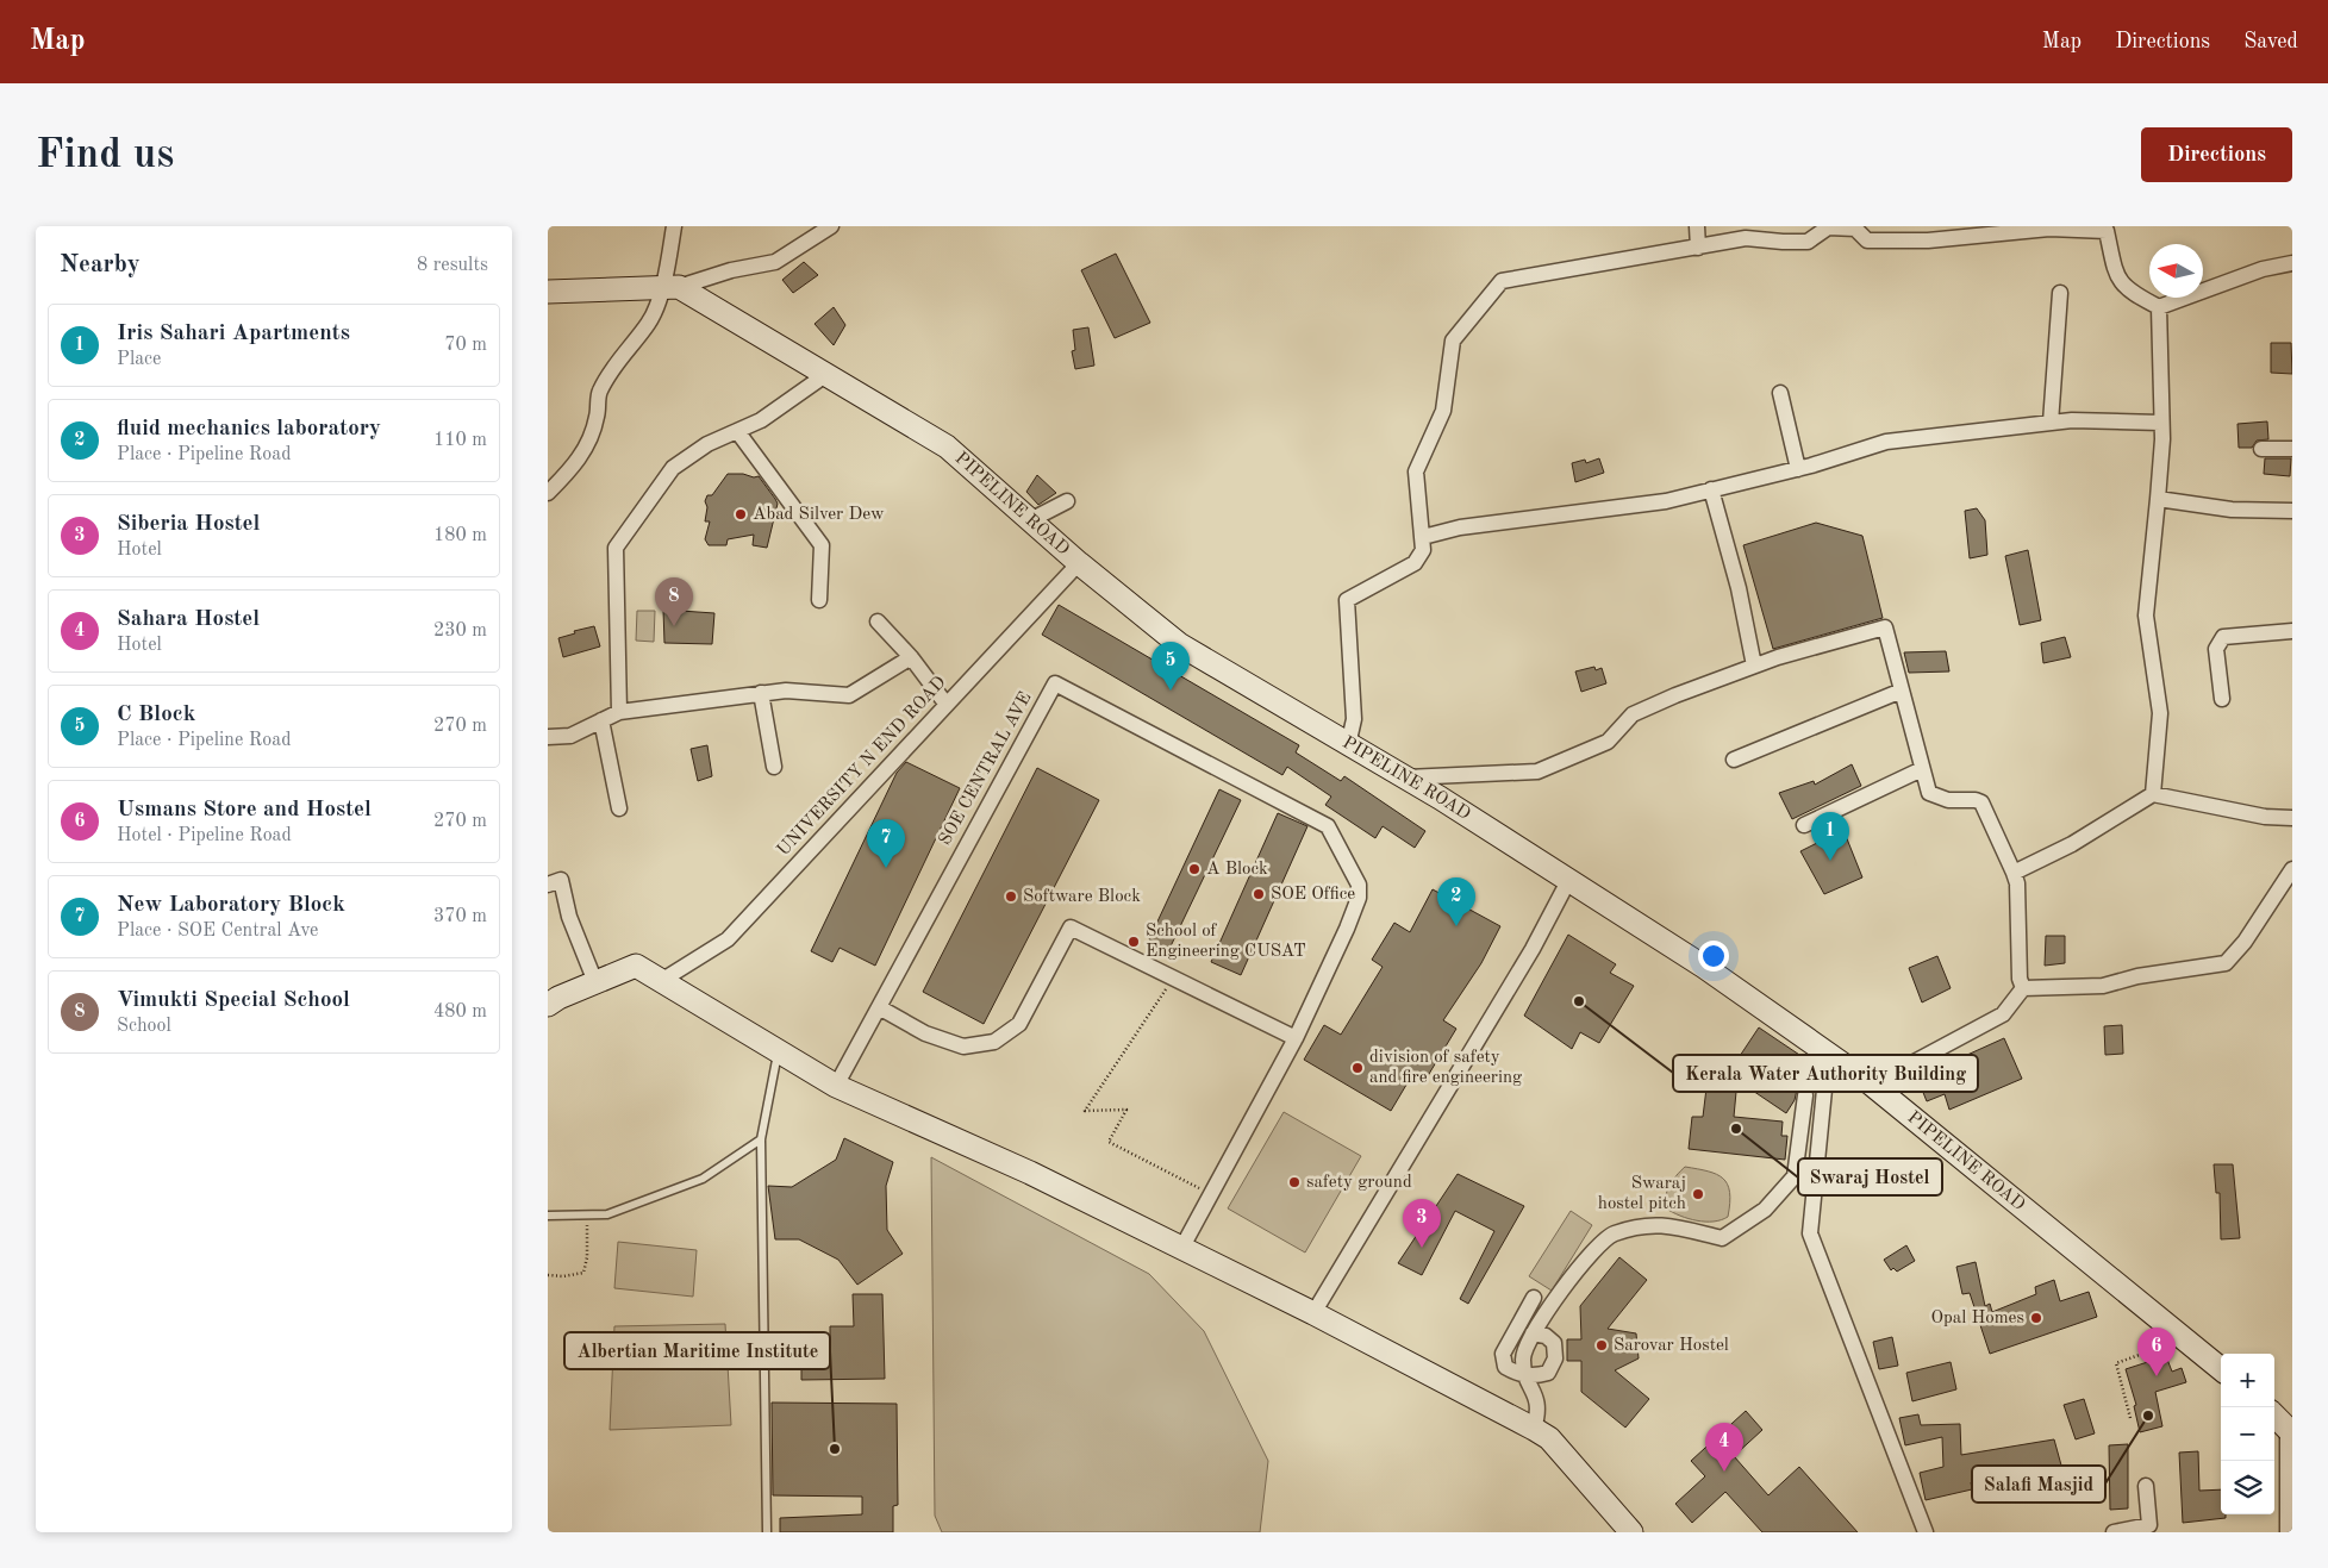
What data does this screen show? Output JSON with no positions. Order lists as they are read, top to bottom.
{
  "streets": {
    "street": ["PIPELINE ROAD", "UNIVERSITY N END ROAD", "SOE CENTRAL AVE"]
  },
  "crossings": [
    ["PIPELINE ROAD", "UNIVERSITY N END ROAD"]
  ],
  "places": [
    "Abad Silver Dew",
    "A Block",
    "SOE Office",
    "Software Block",
    "School of Engineering CUSAT",
    "Kerala Water Authority Building",
    "division of safety and fire engineering",
    "Swaraj Hostel",
    "safety ground",
    "Swaraj hostel pitch",
    "Opal Homes",
    "Sarovar Hostel",
    "Salafi Masjid",
    "Albertian Maritime Institute"
  ],
  "north": "left",
  "page": {
    "header": "Map",
    "nav": ["Map", "Directions", "Saved"],
    "buttons": "Directions",
    "title": "Find us",
    "heading": ["Nearby", "8 results"],
    "list": [
      {
        "mark": "1",
        "name": "Iris Sahari Apartments",
        "note": "Place",
        "value": "70 m"
      },
      {
        "mark": "2",
        "name": "fluid mechanics laboratory",
        "note": "Place · Pipeline Road",
        "value": "110 m"
      },
      {
        "mark": "3",
        "name": "Siberia Hostel",
        "note": "Hotel",
        "value": "180 m"
      },
      {
        "mark": "4",
        "name": "Sahara Hostel",
        "note": "Hotel",
        "value": "230 m"
      },
      {
        "mark": "5",
        "name": "C Block",
        "note": "Place · Pipeline Road",
        "value": "270 m"
      },
      {
        "mark": "6",
        "name": "Usmans Store and Hostel",
        "note": "Hotel · Pipeline Road",
        "value": "270 m"
      },
      {
        "mark": "7",
        "name": "New Laboratory Block",
        "note": "Place · SOE Central Ave",
        "value": "370 m"
      },
      {
        "mark": "8",
        "name": "Vimukti Special School",
        "note": "School",
        "value": "480 m"
      }
    ],
    "pins": [
      "8",
      "5",
      "1",
      "7",
      "2",
      "3",
      "6",
      "4"
    ],
    "map_buttons": ["+", "−"]
  }
}
